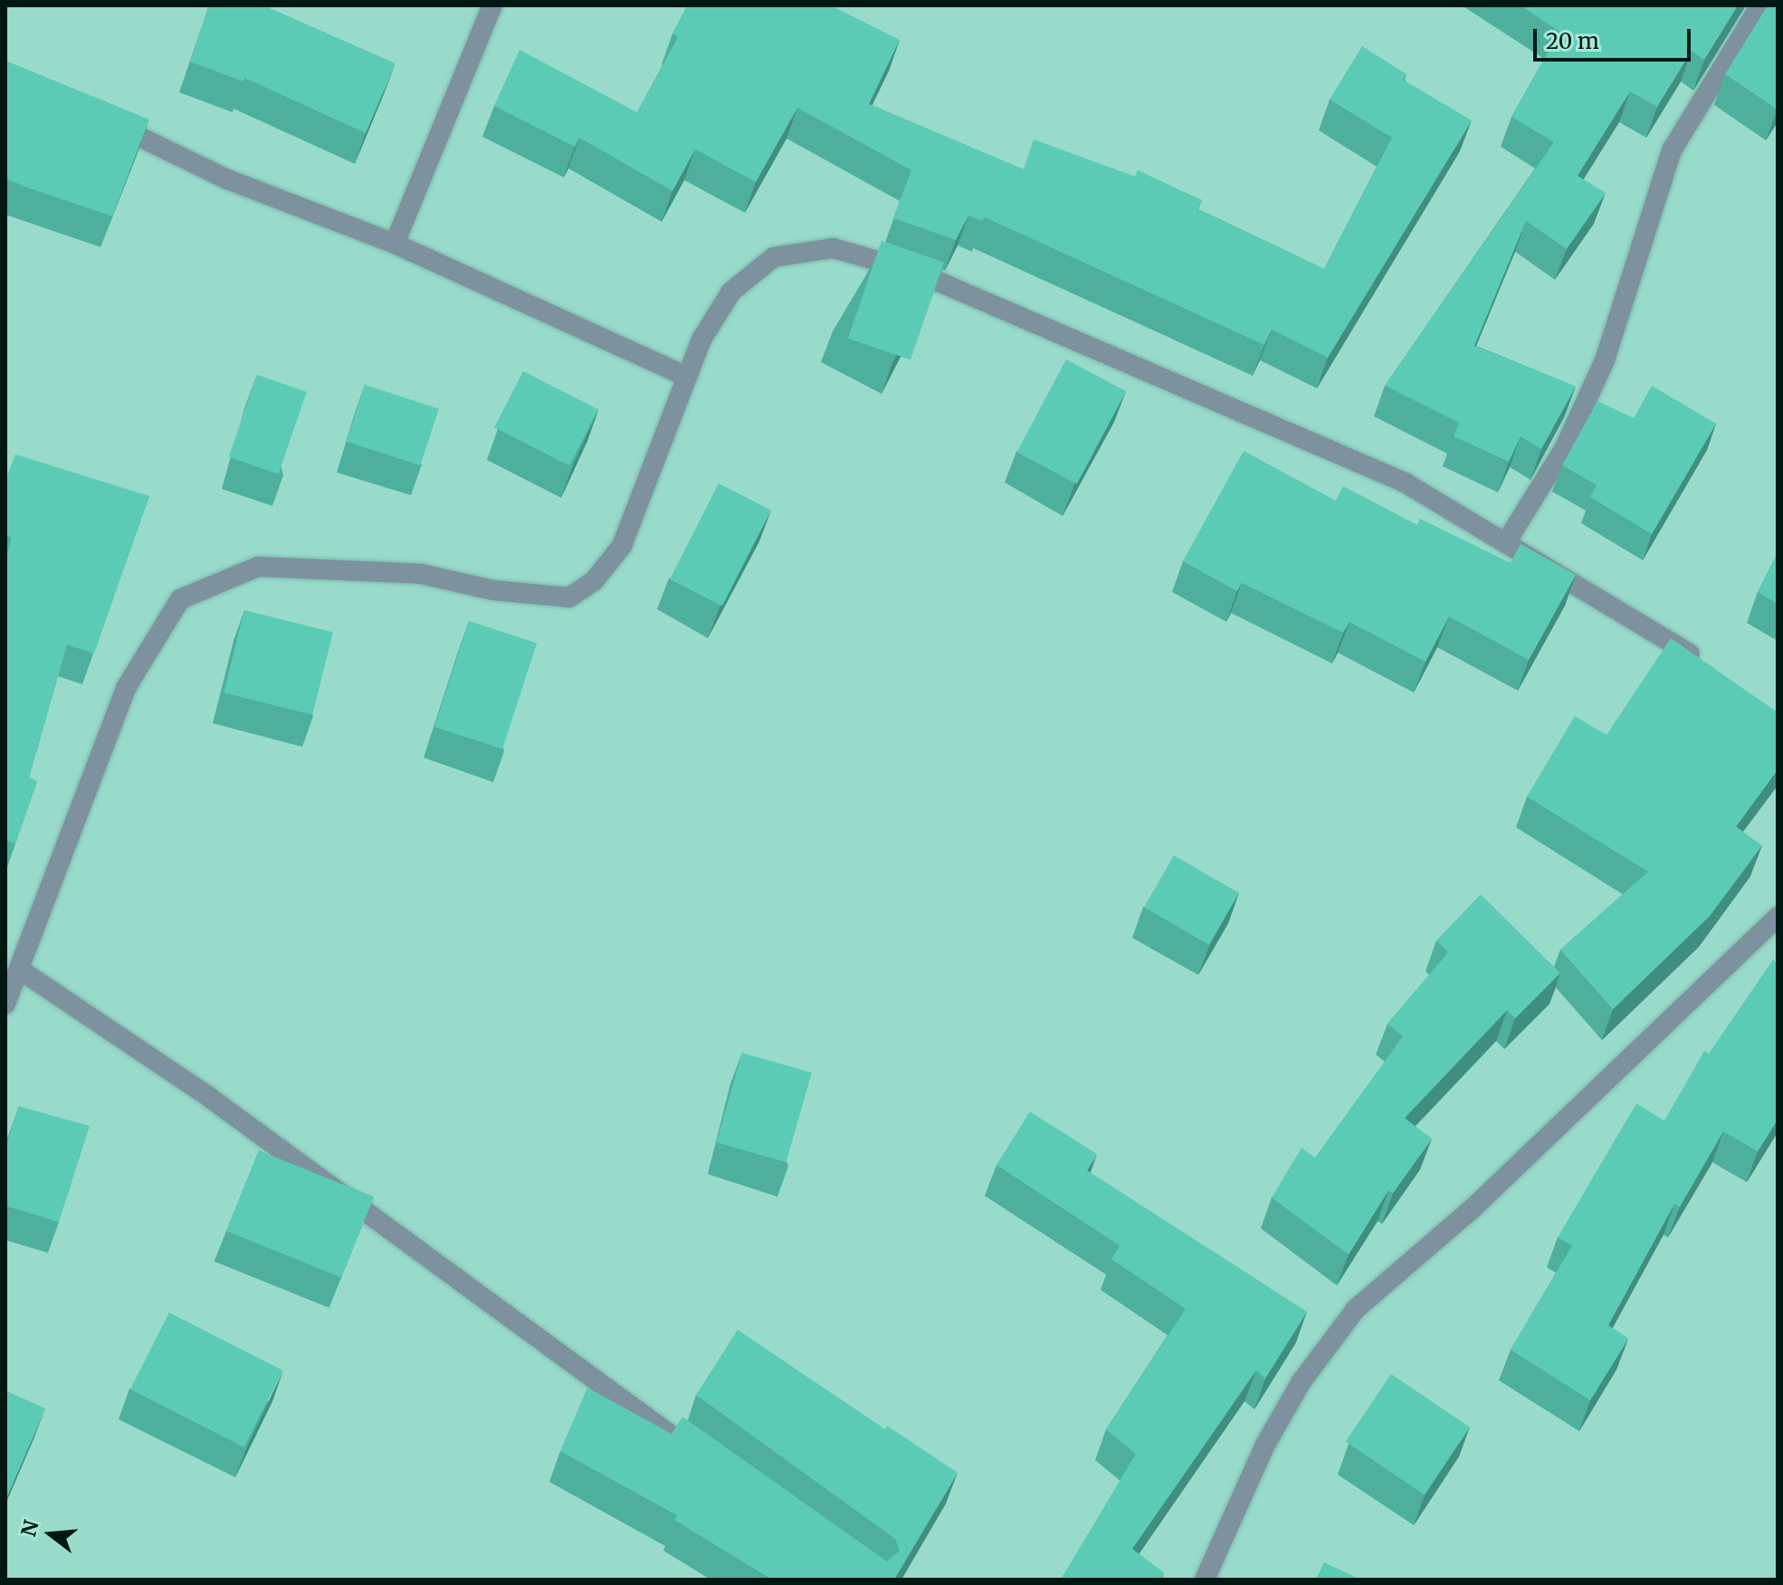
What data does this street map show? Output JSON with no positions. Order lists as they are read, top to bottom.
{
  "scale_bar": "20 m",
  "north": "left"
}
